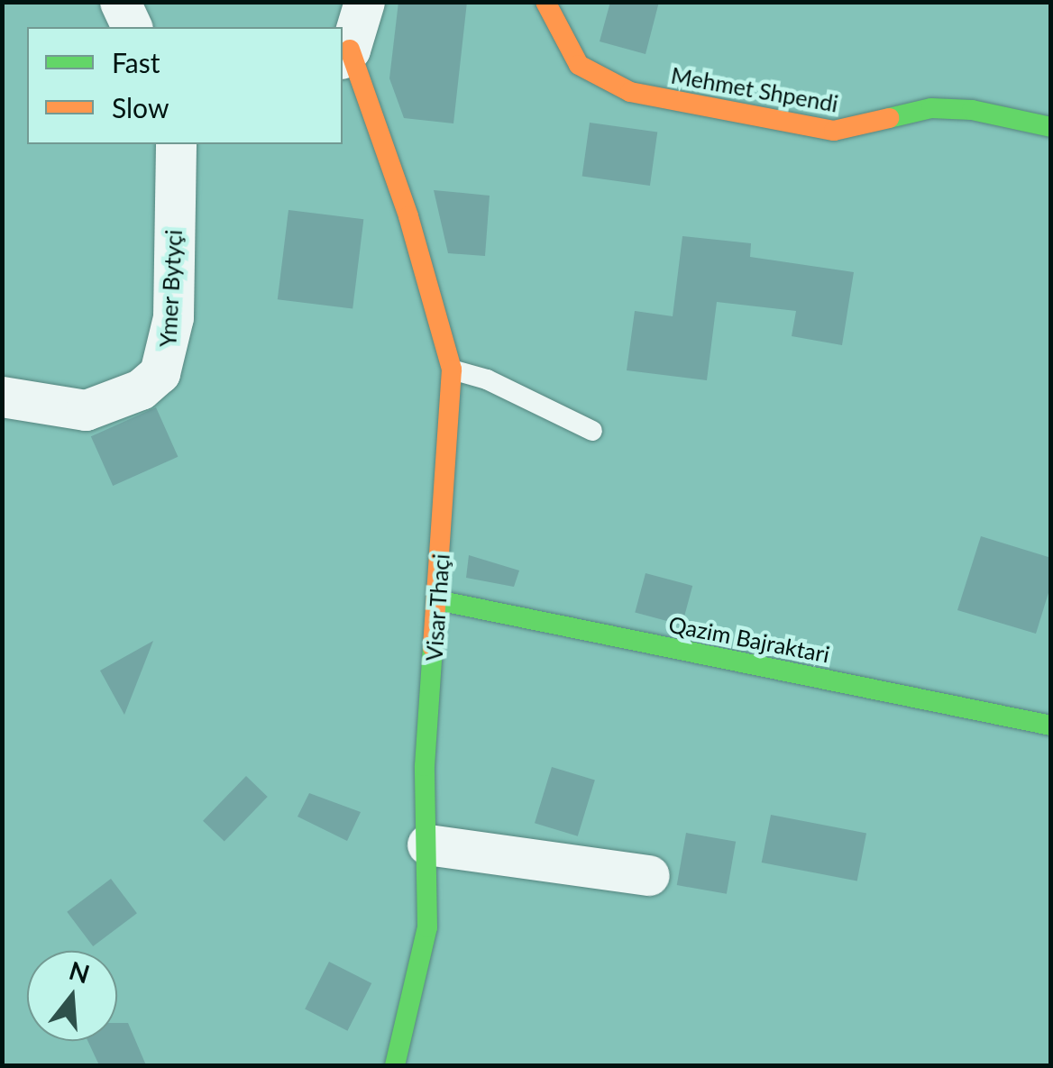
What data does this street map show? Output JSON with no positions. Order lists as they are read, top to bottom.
{
  "streets": {
    "street": [
      "Mehmet Shpendi",
      "Ymer Bytyçi",
      "Visar Thaçi",
      "Qazim Bajraktari"
    ]
  },
  "crossings": [
    ["Visar Thaçi", "Qazim Bajraktari"]
  ],
  "legend": ["Fast", "Slow"],
  "north": "top"
}
